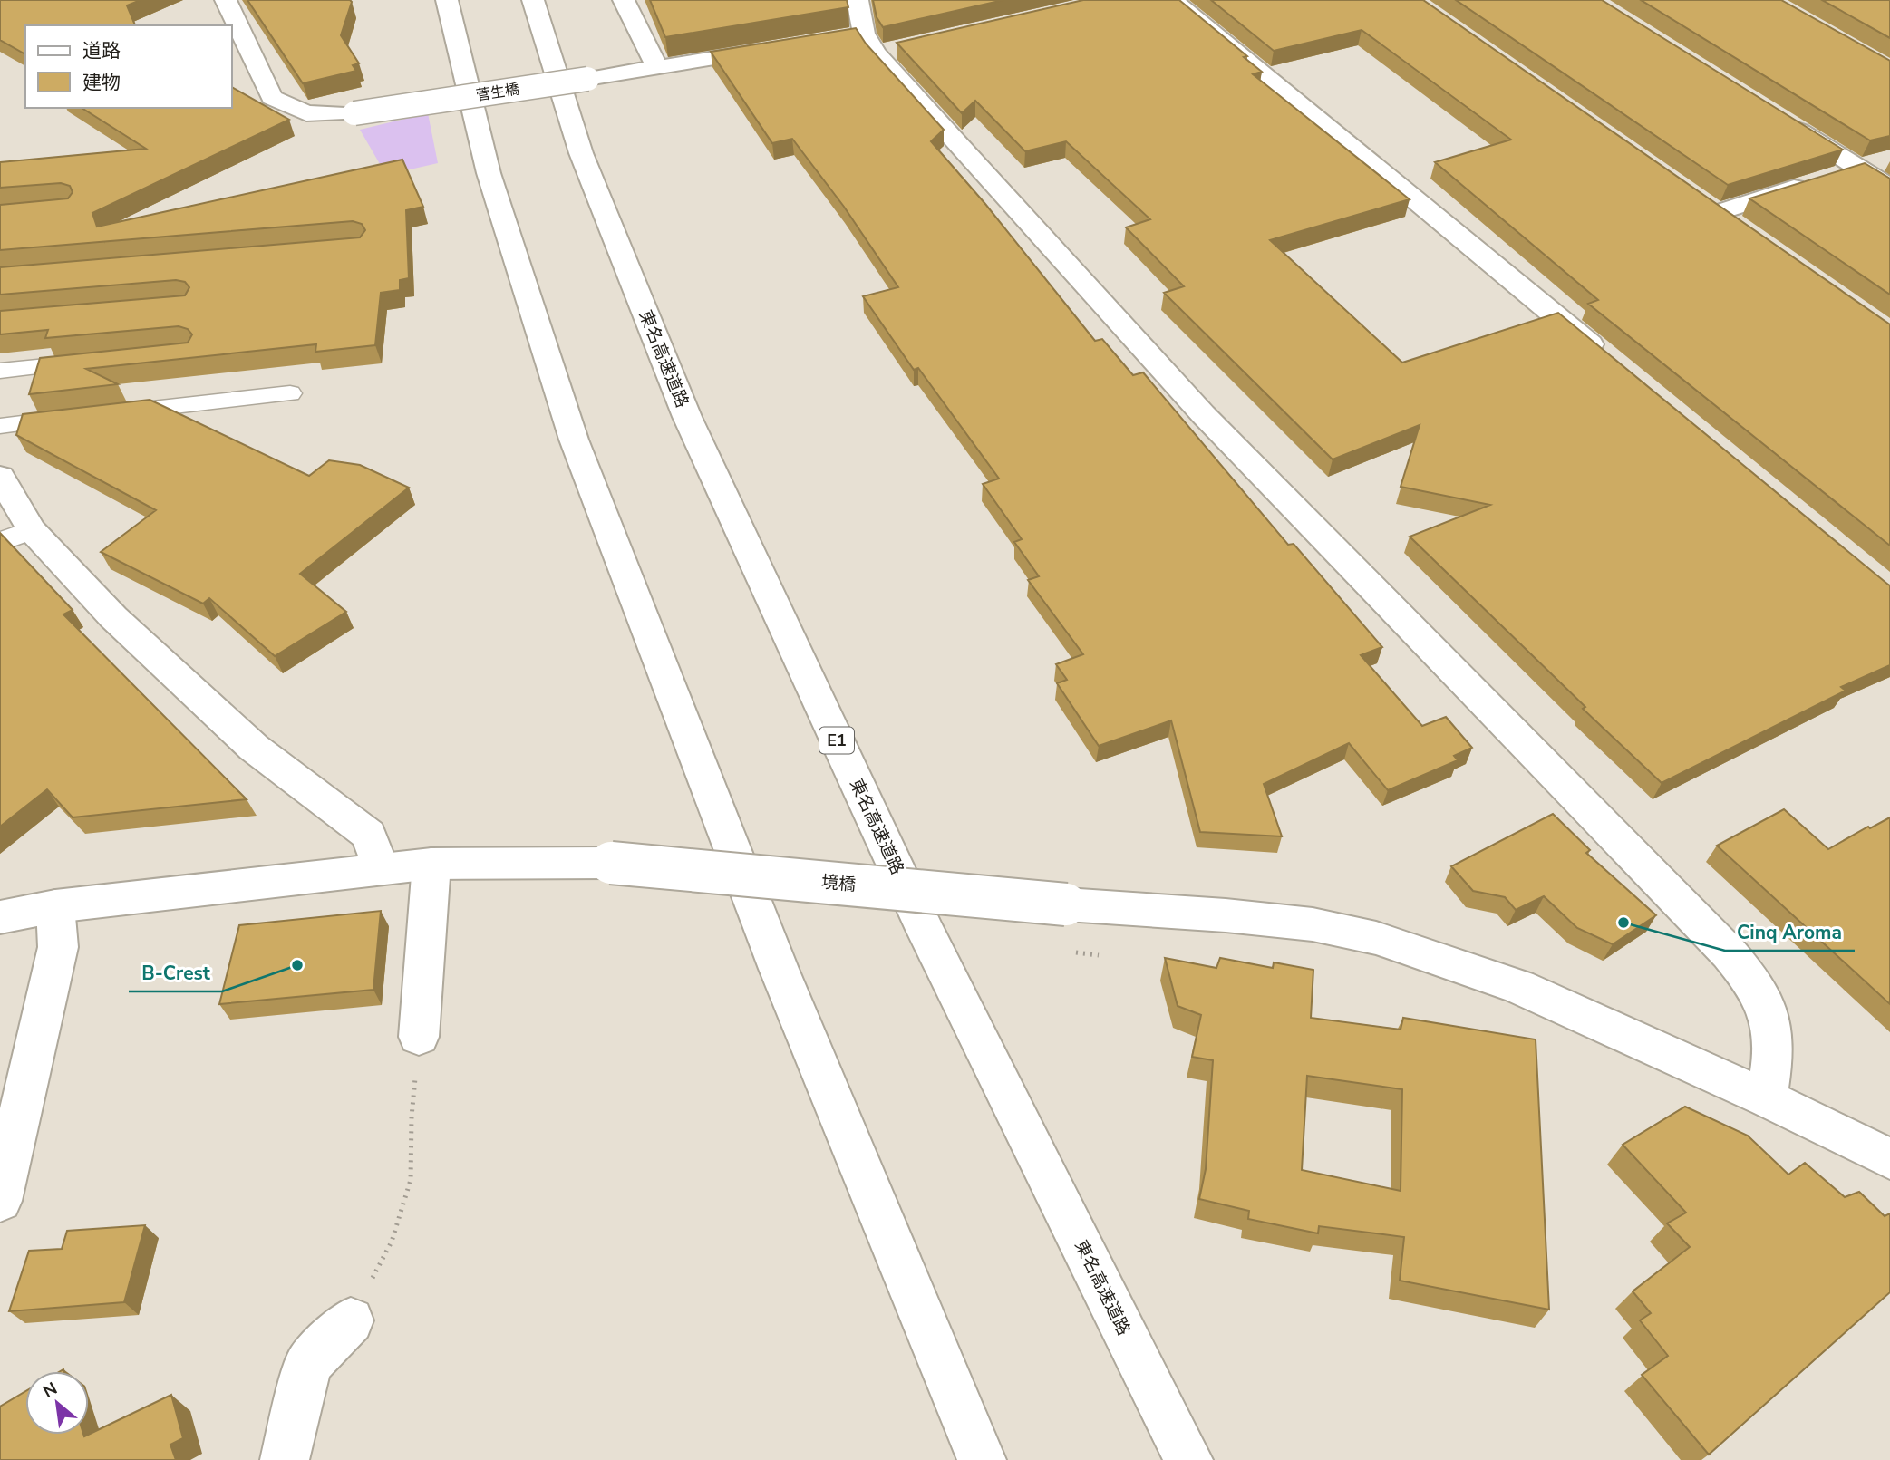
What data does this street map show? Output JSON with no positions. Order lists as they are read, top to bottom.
{
  "streets": {
    "main road": [
      "菅生橋",
      "東名高速道路",
      "E1",
      "境橋"
    ]
  },
  "places": ["Cinq Aroma", "B-Crest"],
  "legend": ["道路", "建物"],
  "north": "top left"
}
